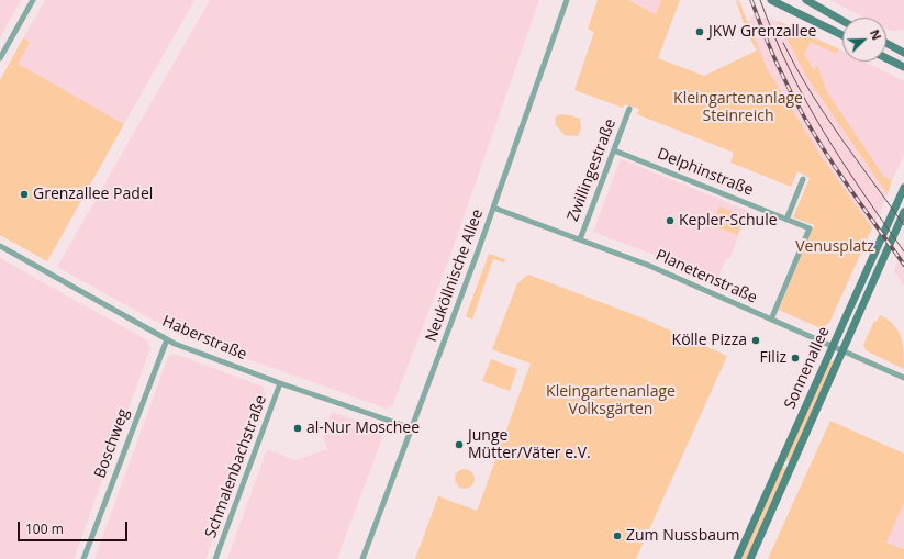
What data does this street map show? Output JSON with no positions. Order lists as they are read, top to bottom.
{
  "streets": {
    "main road": ["Sonnenallee"],
    "street": [
      "Zwillingestraße",
      "Delphinstraße",
      "Neuköllnische Allee",
      "Planetenstraße",
      "Haberstraße",
      "Boschweg",
      "Schmalenbachstraße"
    ]
  },
  "crossings": [
    ["Zwillingestraße", "Delphinstraße"],
    ["Zwillingestraße", "Planetenstraße"],
    ["Delphinstraße", "Planetenstraße"],
    ["Neuköllnische Allee", "Planetenstraße"],
    ["Neuköllnische Allee", "Haberstraße"],
    ["Planetenstraße", "Sonnenallee"],
    ["Haberstraße", "Boschweg"],
    ["Haberstraße", "Schmalenbachstraße"]
  ],
  "parks": ["Kleingartenanlage Steinreich", "Venusplatz", "Kleingartenanlage Volksgärten"],
  "places": [
    "JKW Grenzallee",
    "Grenzallee Padel",
    "Kepler-Schule",
    "Kölle Pizza",
    "Filiz",
    "al-Nur Moschee",
    "Junge Mütter/Väter e.V.",
    "Zum Nussbaum"
  ],
  "scale_bar": "100 m",
  "north": "top right"
}
